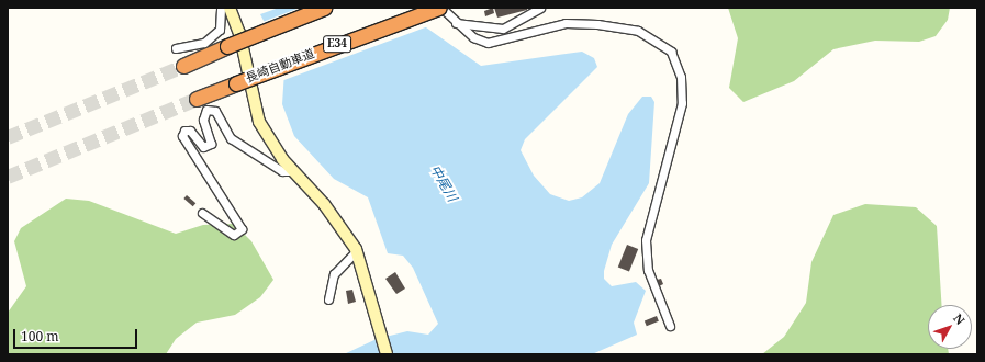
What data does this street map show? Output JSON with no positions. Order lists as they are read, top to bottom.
{
  "streets": {
    "highway": ["E34", "長崎自動車道"]
  },
  "water": ["中尾川"],
  "scale_bar": "100 m",
  "north": "top right"
}
